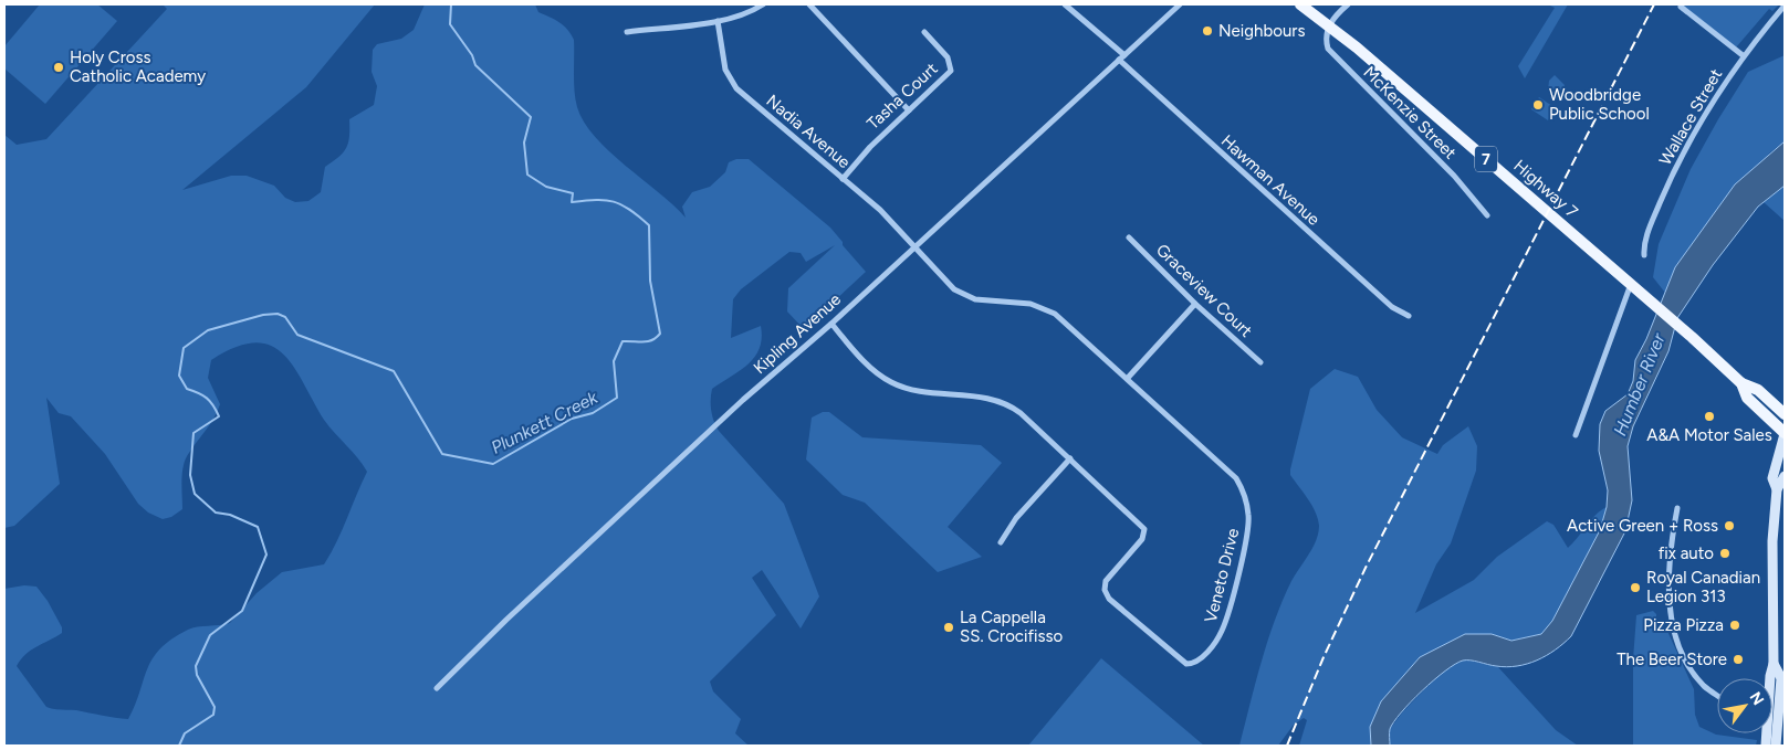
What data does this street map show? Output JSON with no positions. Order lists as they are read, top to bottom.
{
  "streets": {
    "main road": ["7", "Highway 7"],
    "street": [
      "Tasha Court",
      "McKenzie Street",
      "Wallace Street",
      "Nadia Avenue",
      "Hawman Avenue",
      "Graceview Court",
      "Kipling Avenue",
      "Veneto Drive"
    ]
  },
  "crossings": [
    ["Tasha Court", "Nadia Avenue"],
    ["McKenzie Street", "Highway 7"],
    ["Nadia Avenue", "Kipling Avenue"],
    ["Nadia Avenue", "Veneto Drive"],
    ["Hawman Avenue", "Kipling Avenue"],
    ["Kipling Avenue", "Veneto Drive"]
  ],
  "water": ["Humber River", "Plunkett Creek"],
  "places": [
    "Neighbours",
    "Holy Cross Catholic Academy",
    "Woodbridge Public School",
    "A&A Motor Sales",
    "Active Green + Ross",
    "fix auto",
    "Royal Canadian Legion 313",
    "Pizza Pizza",
    "La Cappella SS. Crocifisso",
    "The Beer Store"
  ],
  "north": "top right"
}
